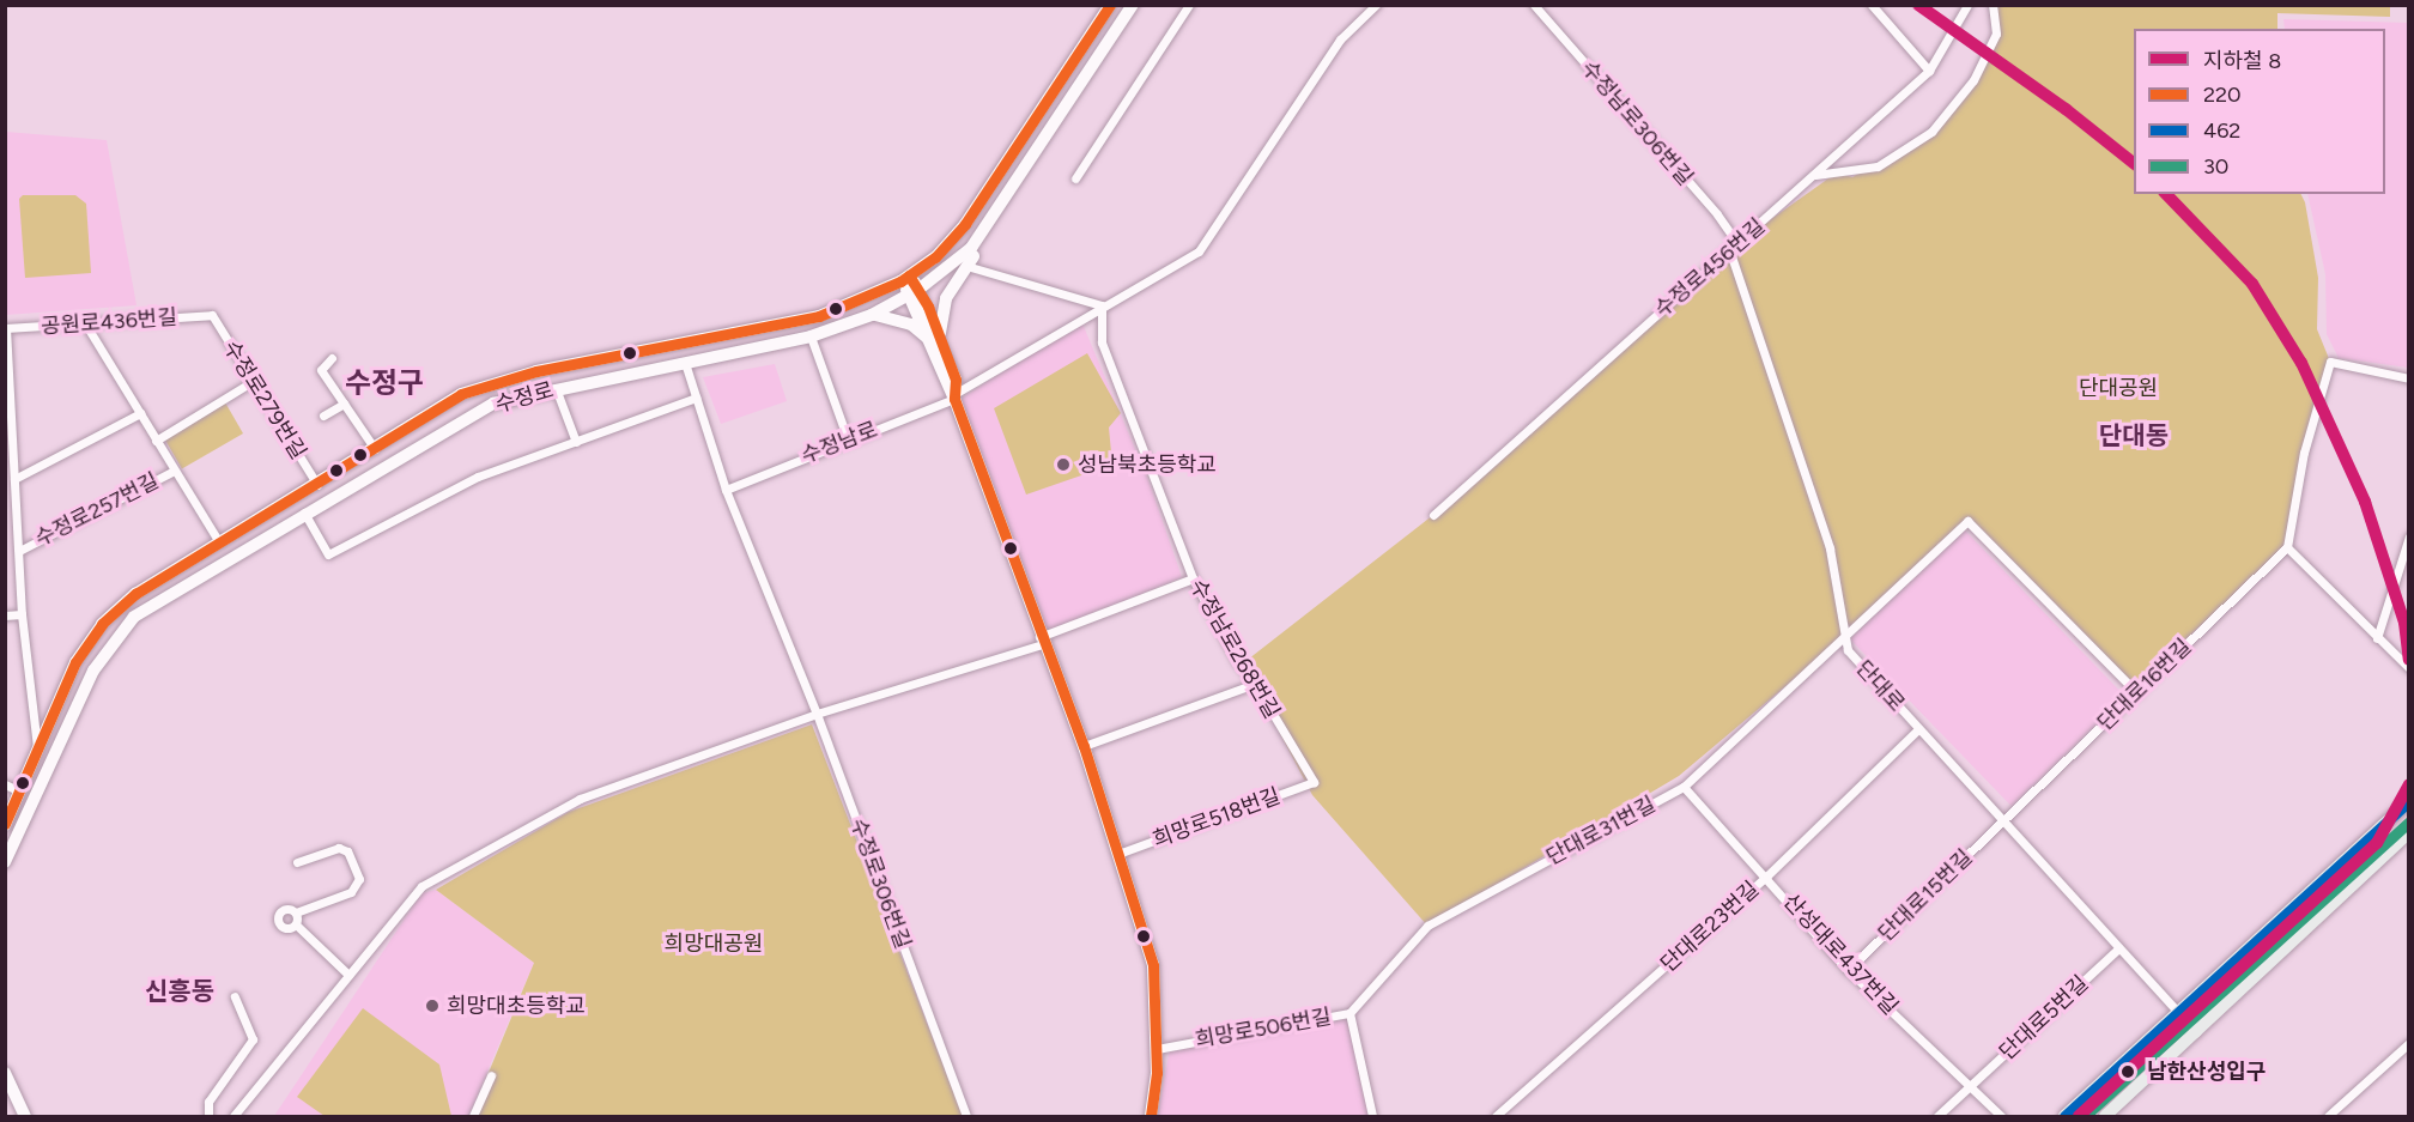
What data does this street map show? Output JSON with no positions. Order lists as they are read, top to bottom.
{
  "streets": {
    "main road": ["수정로"],
    "street": [
      "수정남로306번길",
      "수정로456번길",
      "공원로436번길",
      "수정로279번길",
      "수정남로",
      "수정로257번길",
      "수정남로268번길",
      "단대로16번길",
      "단대로",
      "희망로518번길",
      "단대로31번길",
      "수정로306번길",
      "단대로15번길",
      "단대로23번길",
      "산성대로437번길",
      "단대로5번길",
      "희망로506번길"
    ]
  },
  "crossings": [
    ["수정남로306번길", "수정로456번길"],
    ["수정남로306번길", "단대로"],
    ["수정로456번길", "단대로"],
    ["공원로436번길", "수정로279번길"],
    ["공원로436번길", "수정로257번길"],
    ["수정로", "수정로279번길"],
    ["수정로", "수정로257번길"],
    ["수정로", "수정로306번길"],
    ["수정남로", "수정남로268번길"],
    ["수정남로", "수정로306번길"],
    ["수정남로268번길", "희망로518번길"],
    ["단대로16번길", "단대로"],
    ["단대로16번길", "단대로31번길"],
    ["단대로16번길", "단대로15번길"],
    ["단대로", "단대로31번길"],
    ["단대로", "단대로15번길"],
    ["단대로", "단대로23번길"],
    ["단대로", "단대로5번길"],
    ["단대로31번길", "산성대로437번길"],
    ["단대로31번길", "희망로506번길"],
    ["단대로15번길", "산성대로437번길"],
    ["단대로23번길", "산성대로437번길"],
    ["산성대로437번길", "단대로5번길"]
  ],
  "districts": ["수정구", "단대동", "신흥동"],
  "parks": ["단대공원", "희망대공원"],
  "places": ["성남북초등학교", "희망대초등학교", "남한산성입구"],
  "lines": [
    "metro line 8",
    "transit line 220",
    "transit line 462",
    "transit line 30"
  ],
  "legend": [
    "지하철 8",
    "220",
    "462",
    "30"
  ]
}
